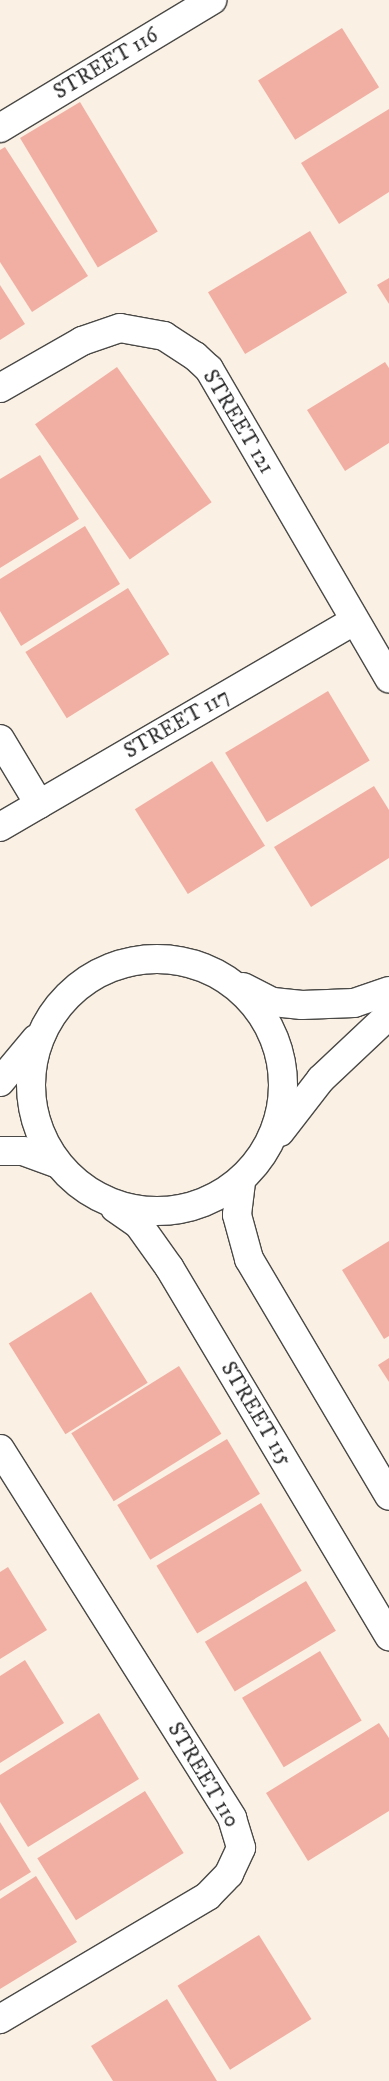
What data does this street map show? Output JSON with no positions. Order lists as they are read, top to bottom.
{
  "streets": {
    "street": [
      "STREET 116",
      "STREET 121",
      "STREET 117",
      "STREET 115",
      "STREET 110"
    ]
  },
  "crossings": [
    ["STREET 121", "STREET 117"]
  ]
}
